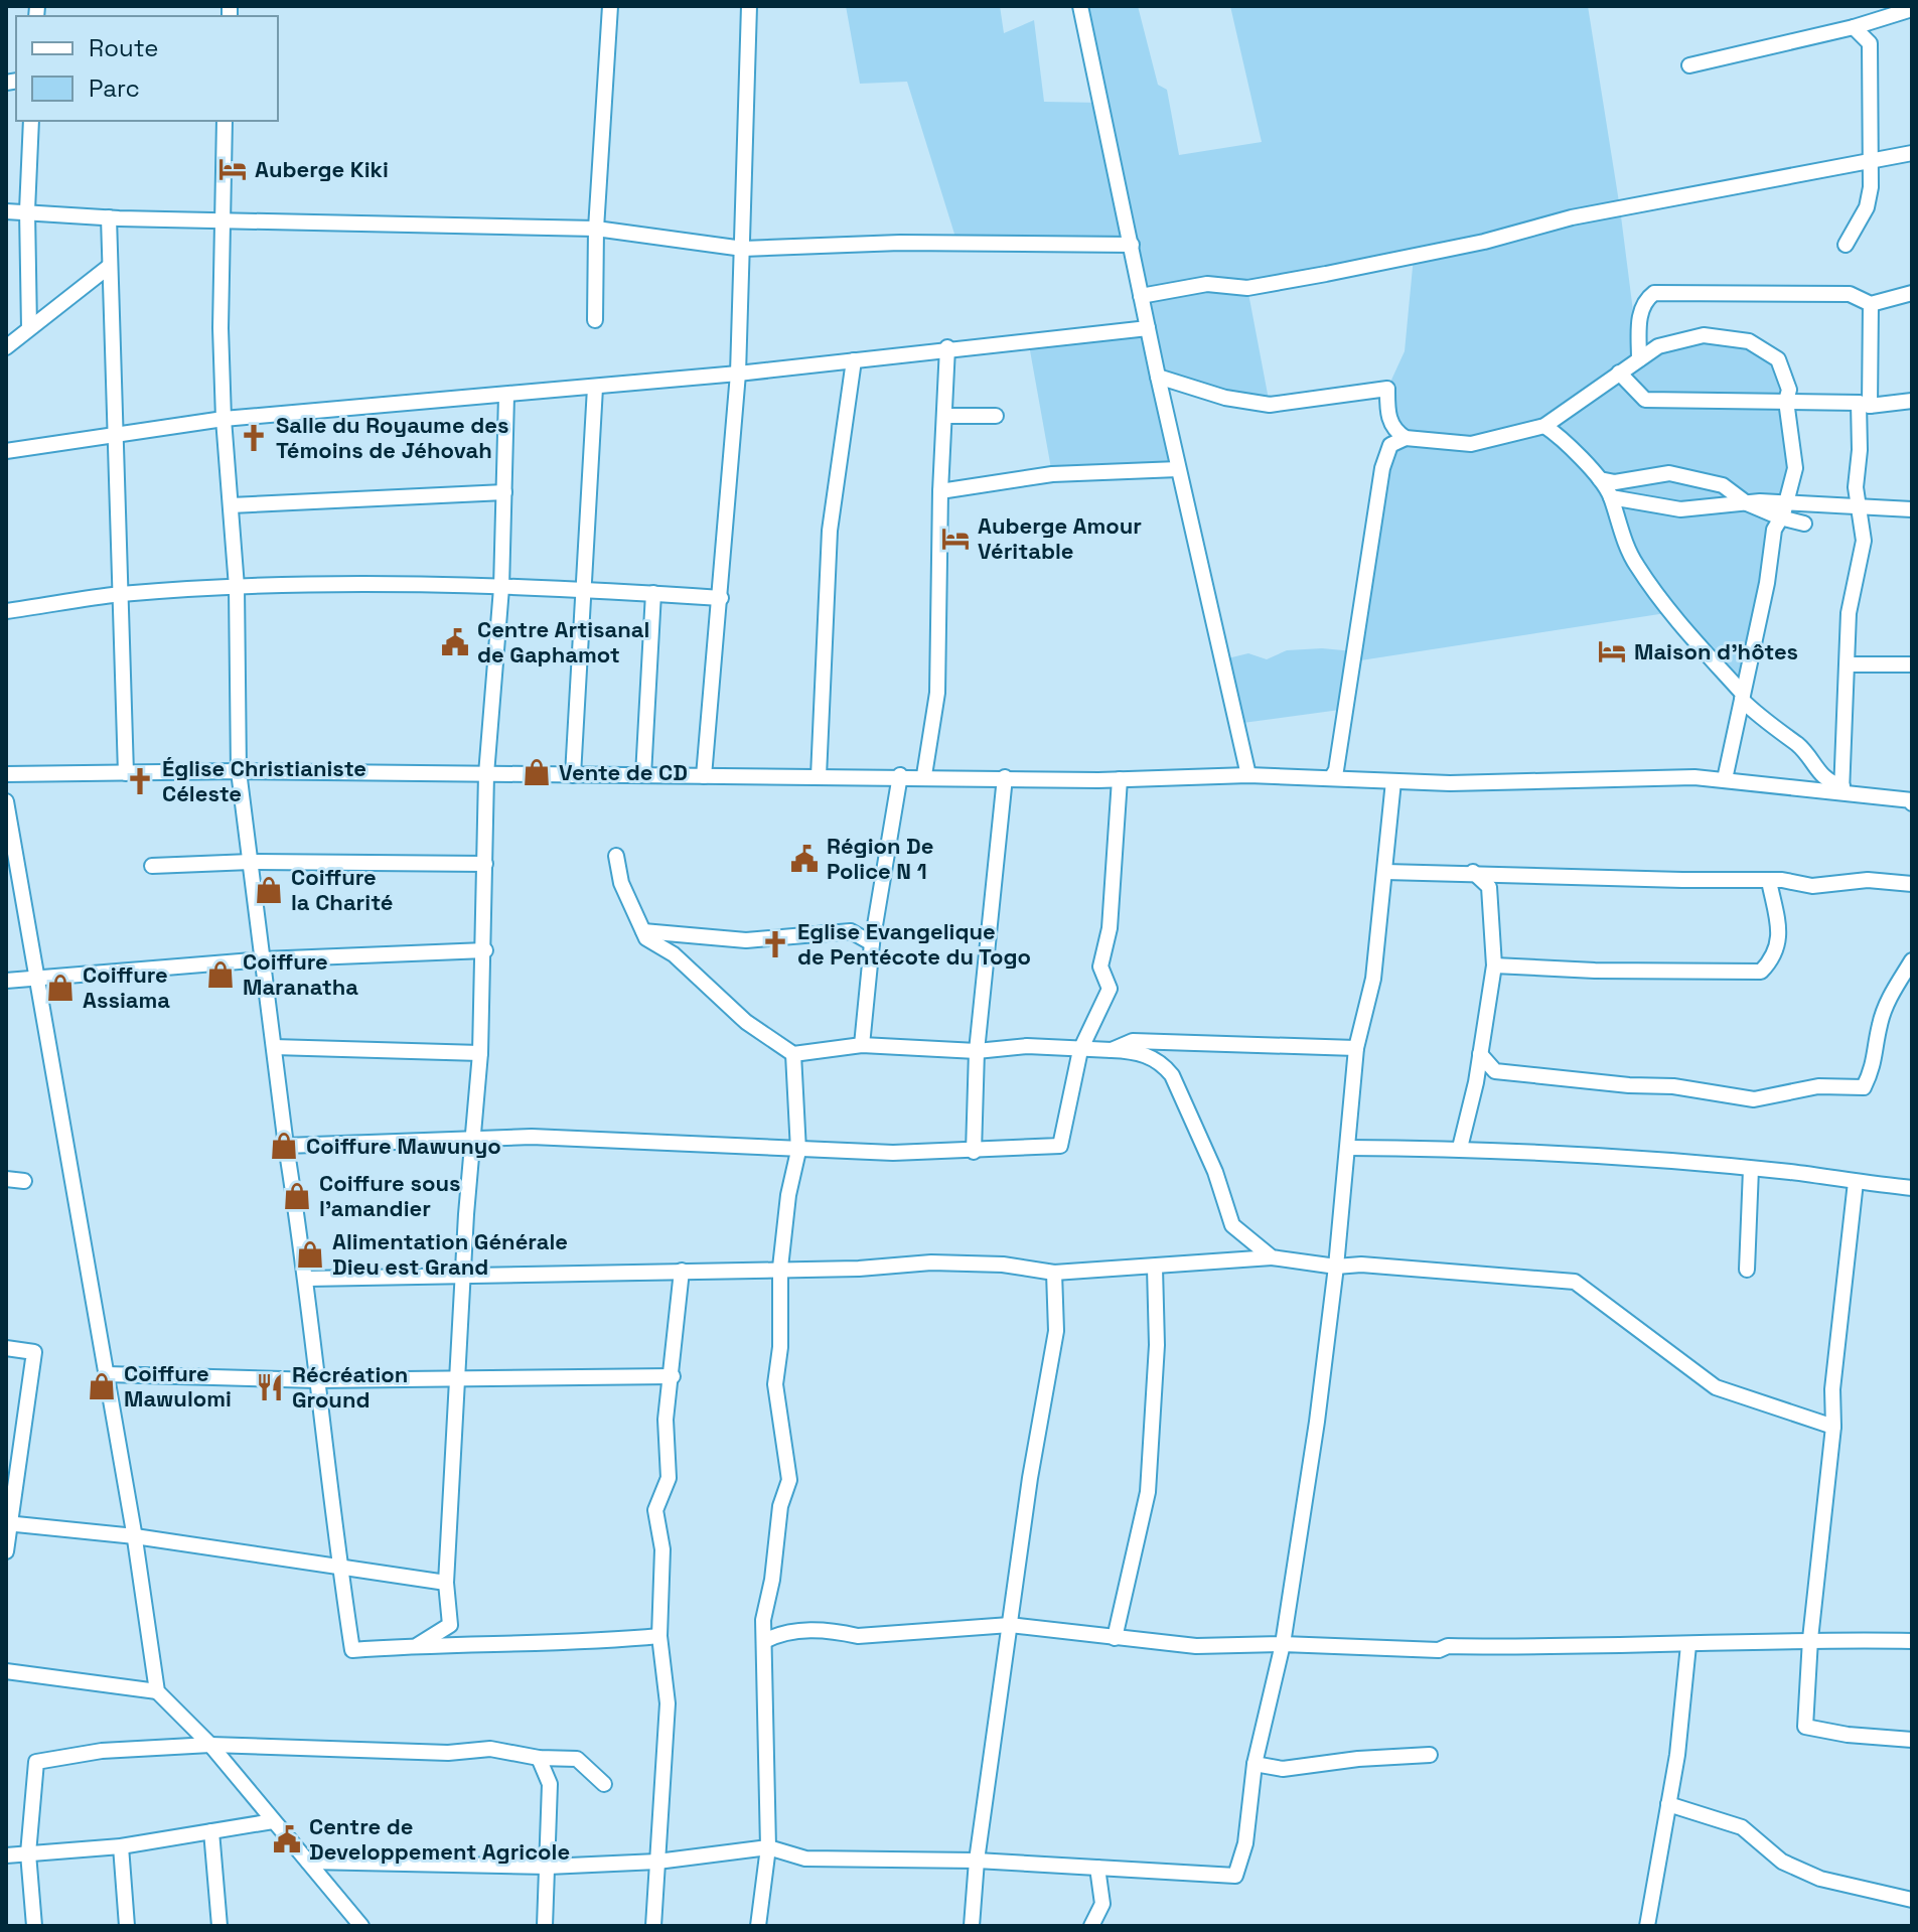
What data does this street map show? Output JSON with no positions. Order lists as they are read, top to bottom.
{
  "places": {
    "hotel": ["Auberge Kiki", "Auberge Amour Véritable", "Maison d'hôtes"],
    "church": ["Salle du Royaume des Témoins de Jéhovah", "Église Christianiste Céleste", "Eglise Evangelique de Pentécote du Togo"],
    "public building": ["Centre Artisanal de Gaphamot", "Région De Police N 1", "Centre de Developpement Agricole"],
    "shop": [
      "Vente de CD",
      "Coiffure la Charité",
      "Coiffure Maranatha",
      "Coiffure Assiama",
      "Coiffure Mawunyo",
      "Coiffure sous l'amandier",
      "Alimentation Générale Dieu est Grand",
      "Coiffure Mawulomi"
    ],
    "restaurant": ["Récréation Ground"]
  },
  "legend": ["Route", "Parc"]
}
